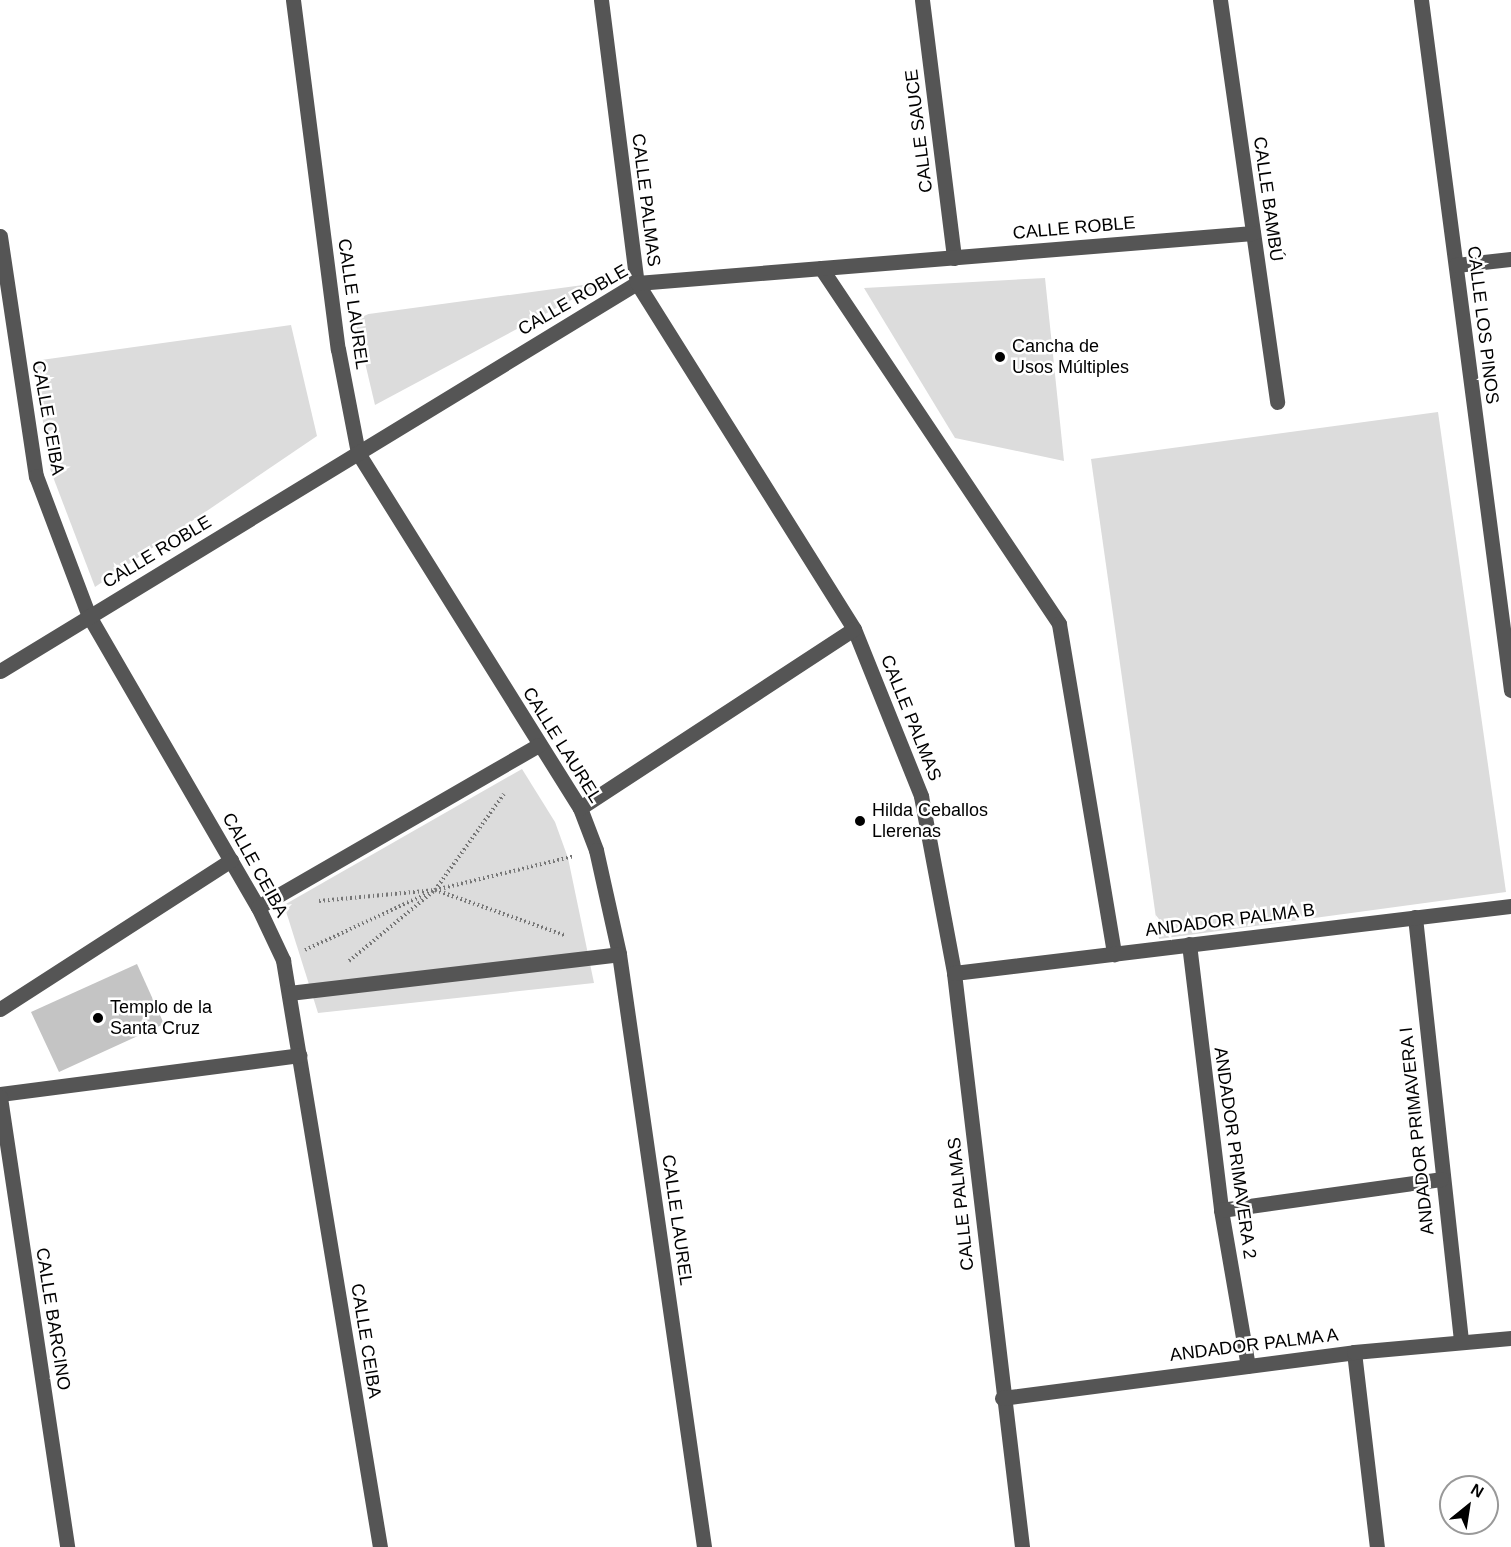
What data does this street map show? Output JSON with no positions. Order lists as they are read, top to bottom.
{
  "streets": {
    "street": [
      "CALLE SAUCE",
      "CALLE BAMBÚ",
      "CALLE PALMAS",
      "CALLE ROBLE",
      "CALLE LAUREL",
      "CALLE LOS PINOS",
      "CALLE CEIBA",
      "ANDADOR PALMA B",
      "ANDADOR PRIMAVERA I",
      "ANDADOR PRIMAVERA 2",
      "CALLE BARCINO",
      "ANDADOR PALMA A"
    ]
  },
  "crossings": [
    ["CALLE SAUCE", "CALLE ROBLE"],
    ["CALLE BAMBÚ", "CALLE ROBLE"],
    ["CALLE PALMAS", "CALLE ROBLE"],
    ["CALLE PALMAS", "ANDADOR PALMA B"],
    ["CALLE PALMAS", "ANDADOR PALMA A"],
    ["CALLE ROBLE", "CALLE LAUREL"],
    ["CALLE ROBLE", "CALLE CEIBA"],
    ["ANDADOR PALMA B", "ANDADOR PRIMAVERA I"],
    ["ANDADOR PALMA B", "ANDADOR PRIMAVERA 2"],
    ["ANDADOR PRIMAVERA I", "ANDADOR PALMA A"],
    ["ANDADOR PRIMAVERA 2", "ANDADOR PALMA A"]
  ],
  "places": ["Cancha de Usos Múltiples", "Hilda Ceballos Llerenas", "Templo de la Santa Cruz"],
  "north": "top right"
}
